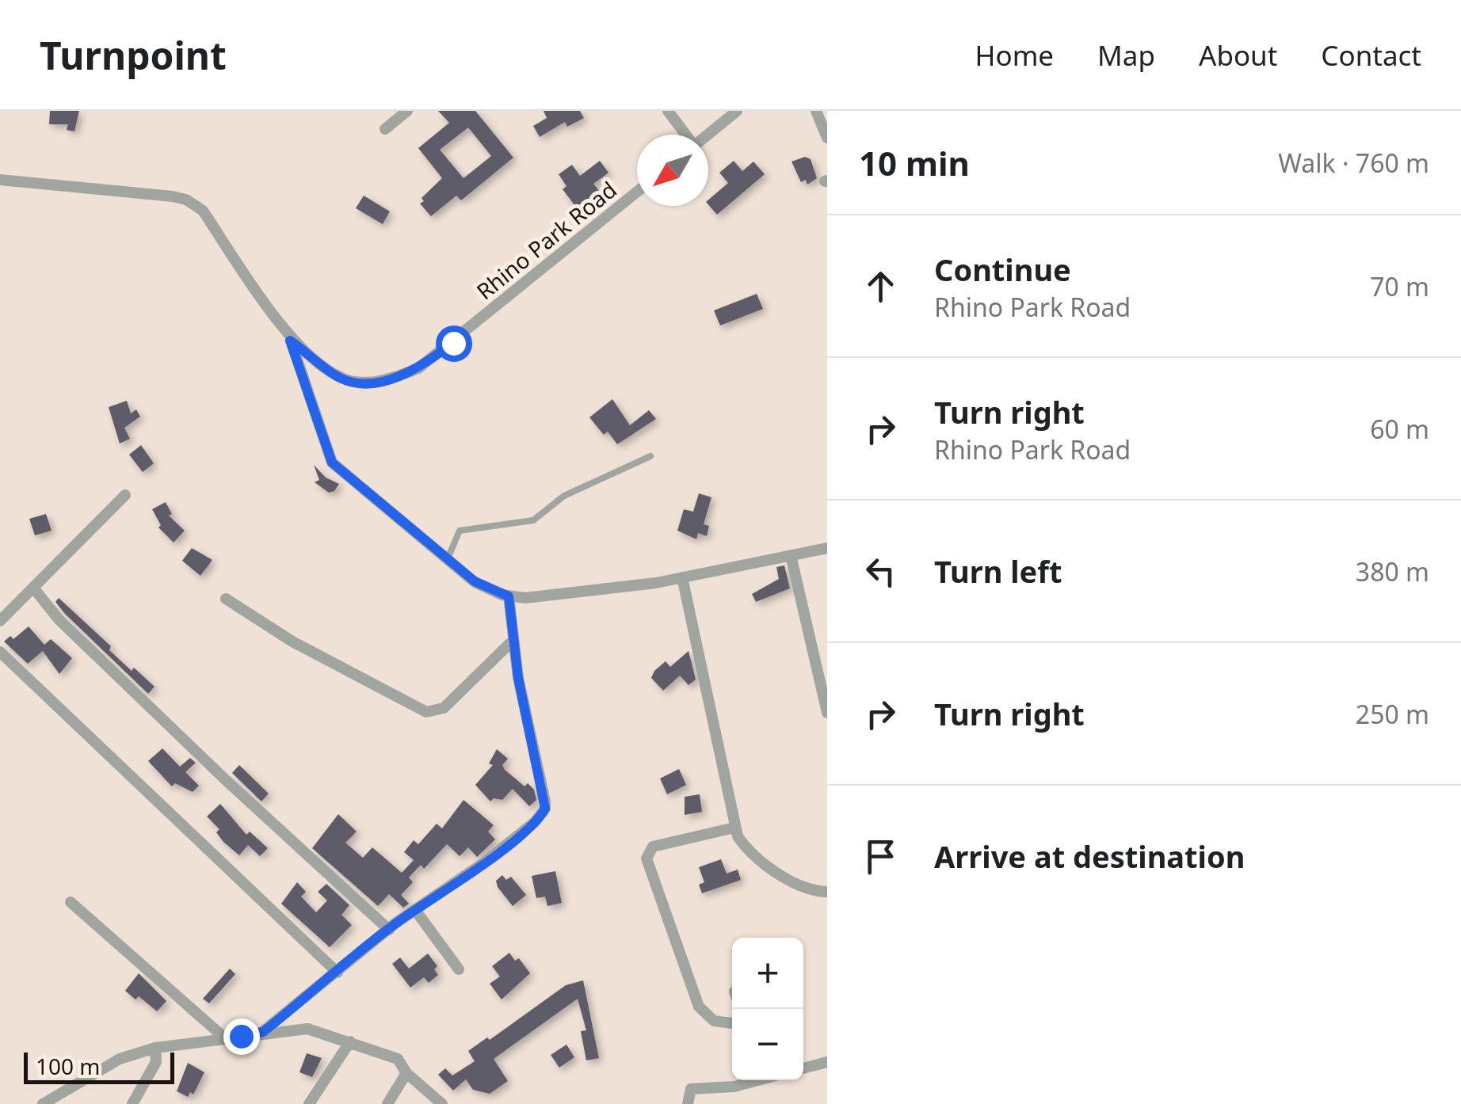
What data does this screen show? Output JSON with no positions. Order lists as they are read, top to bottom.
{
  "streets": {
    "street": ["Rhino Park Road"]
  },
  "scale_bar": "100 m",
  "north": "bottom left",
  "page": {
    "header": "Turnpoint",
    "nav": [
      "Home",
      "Map",
      "About",
      "Contact"
    ],
    "heading": ["10 min", "Walk · 760 m"],
    "list": [
      ["Continue", "Rhino Park Road", "70 m"],
      ["Turn right", "Rhino Park Road", "60 m"],
      ["Turn left", "380 m"],
      ["Turn right", "250 m"],
      "Arrive at destination"
    ],
    "map_buttons": ["+", "−"],
    "scale": "100 m"
  }
}
